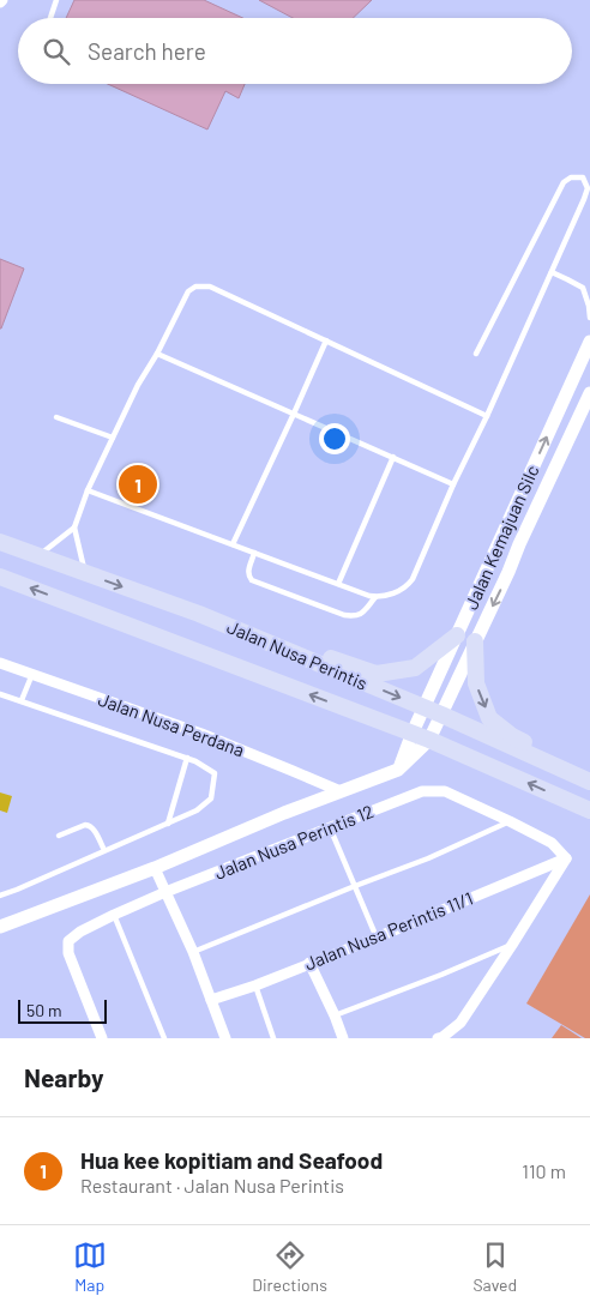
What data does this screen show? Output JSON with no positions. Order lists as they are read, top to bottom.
{
  "streets": {
    "main road": ["Jalan Nusa Perintis"],
    "street": [
      "Jalan Kemajuan Silc",
      "Jalan Nusa Perdana",
      "Jalan Nusa Perintis 12",
      "Jalan Nusa Perintis 11/1"
    ]
  },
  "crossings": [
    ["Jalan Kemajuan Silc", "Jalan Nusa Perintis"]
  ],
  "scale_bar": "50 m",
  "page": {
    "search": "Search here",
    "pins": "1",
    "scale": "50 m",
    "heading": "Nearby",
    "list": [
      {
        "mark": "1",
        "name": "Hua kee kopitiam and Seafood",
        "note": "Restaurant · Jalan Nusa Perintis",
        "value": "110 m"
      }
    ],
    "nav": ["Map", "Directions", "Saved"]
  }
}
